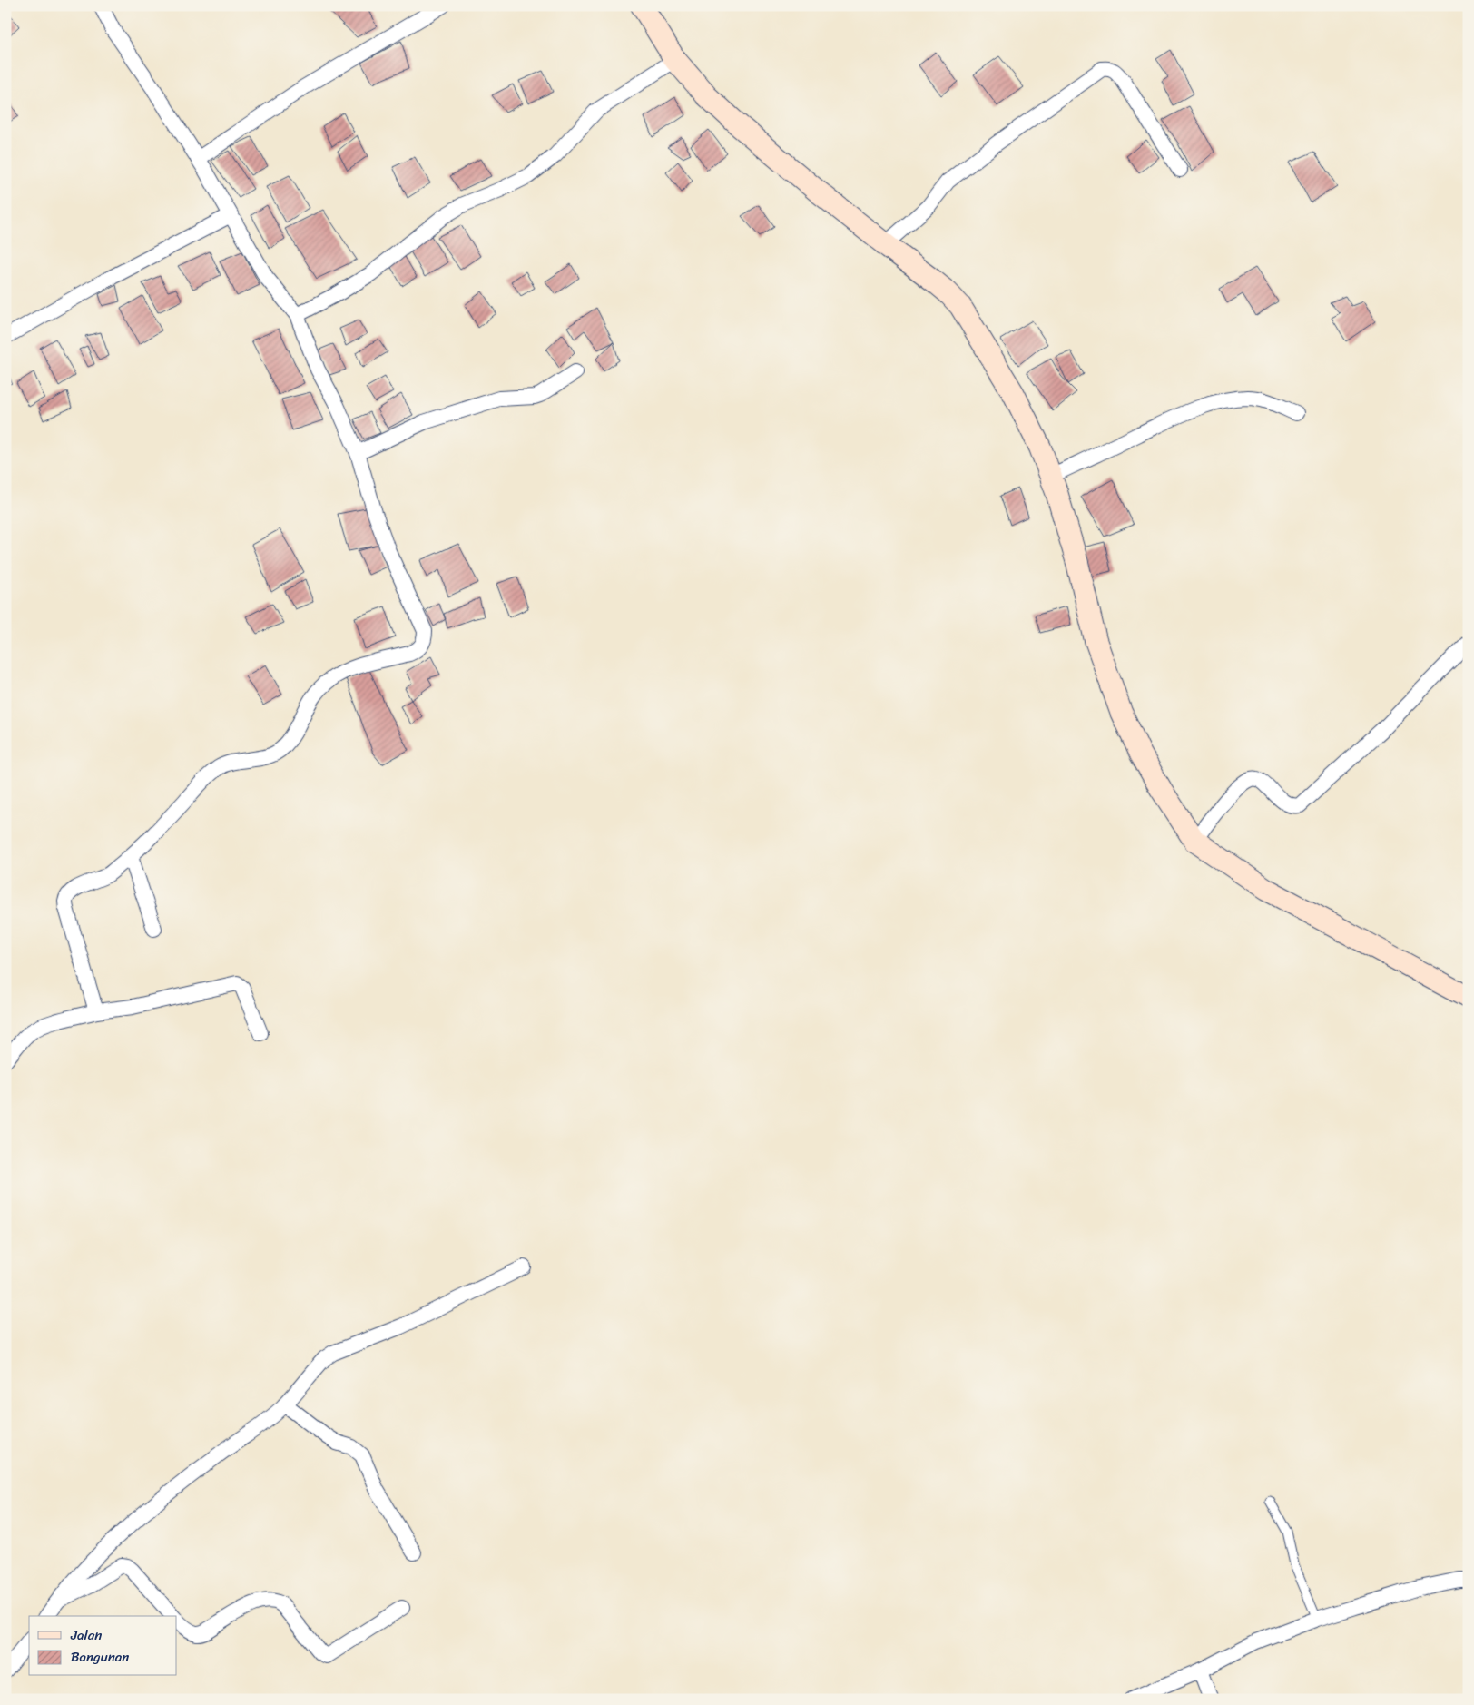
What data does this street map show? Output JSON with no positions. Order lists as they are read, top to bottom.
{
  "legend": ["Jalan", "Bangunan"]
}
